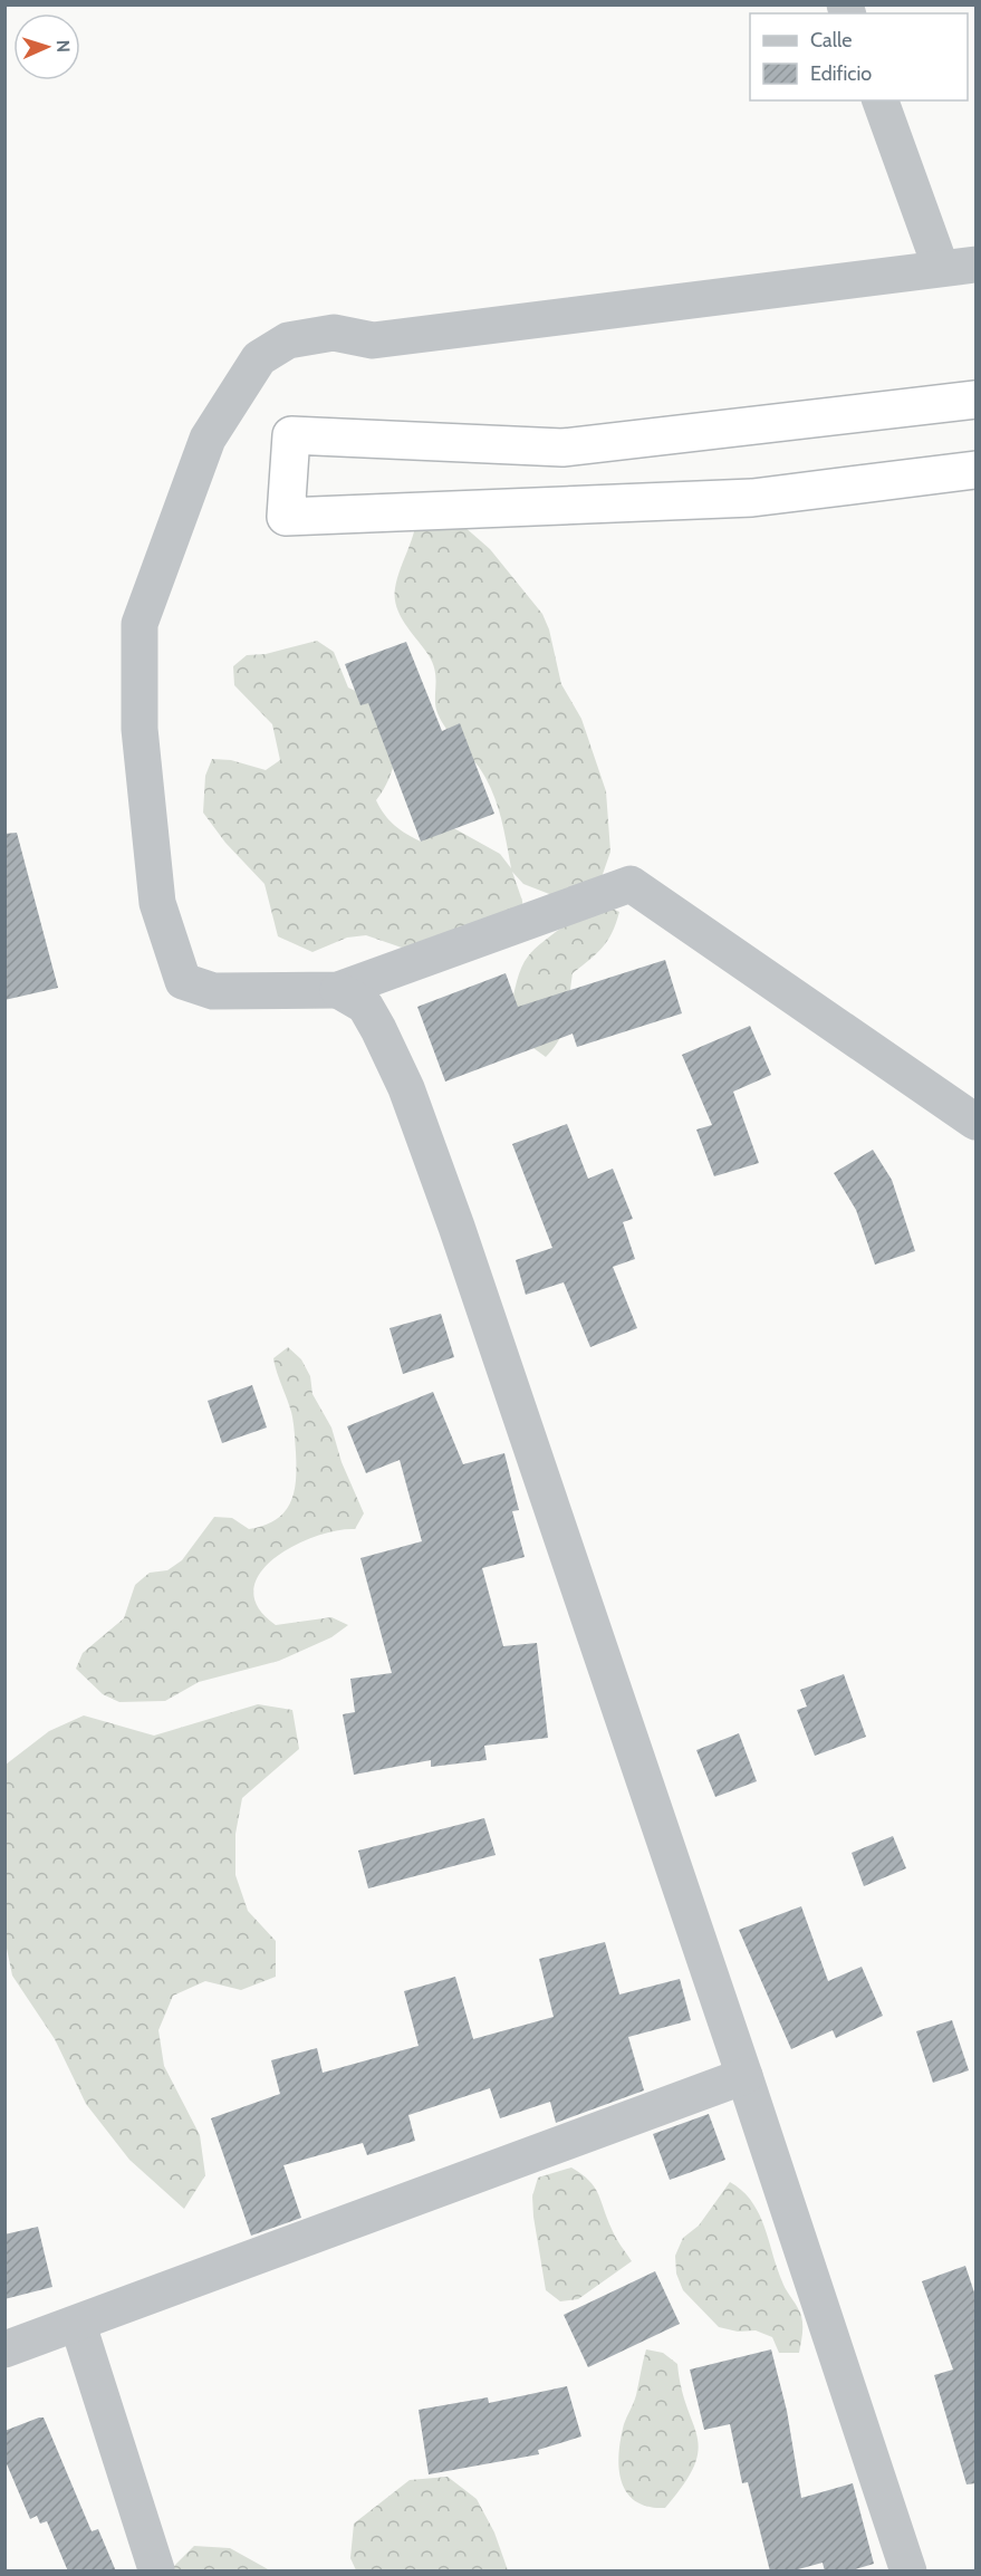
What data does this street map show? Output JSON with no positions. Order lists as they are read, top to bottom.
{
  "legend": ["Calle", "Edificio"],
  "north": "right"
}
